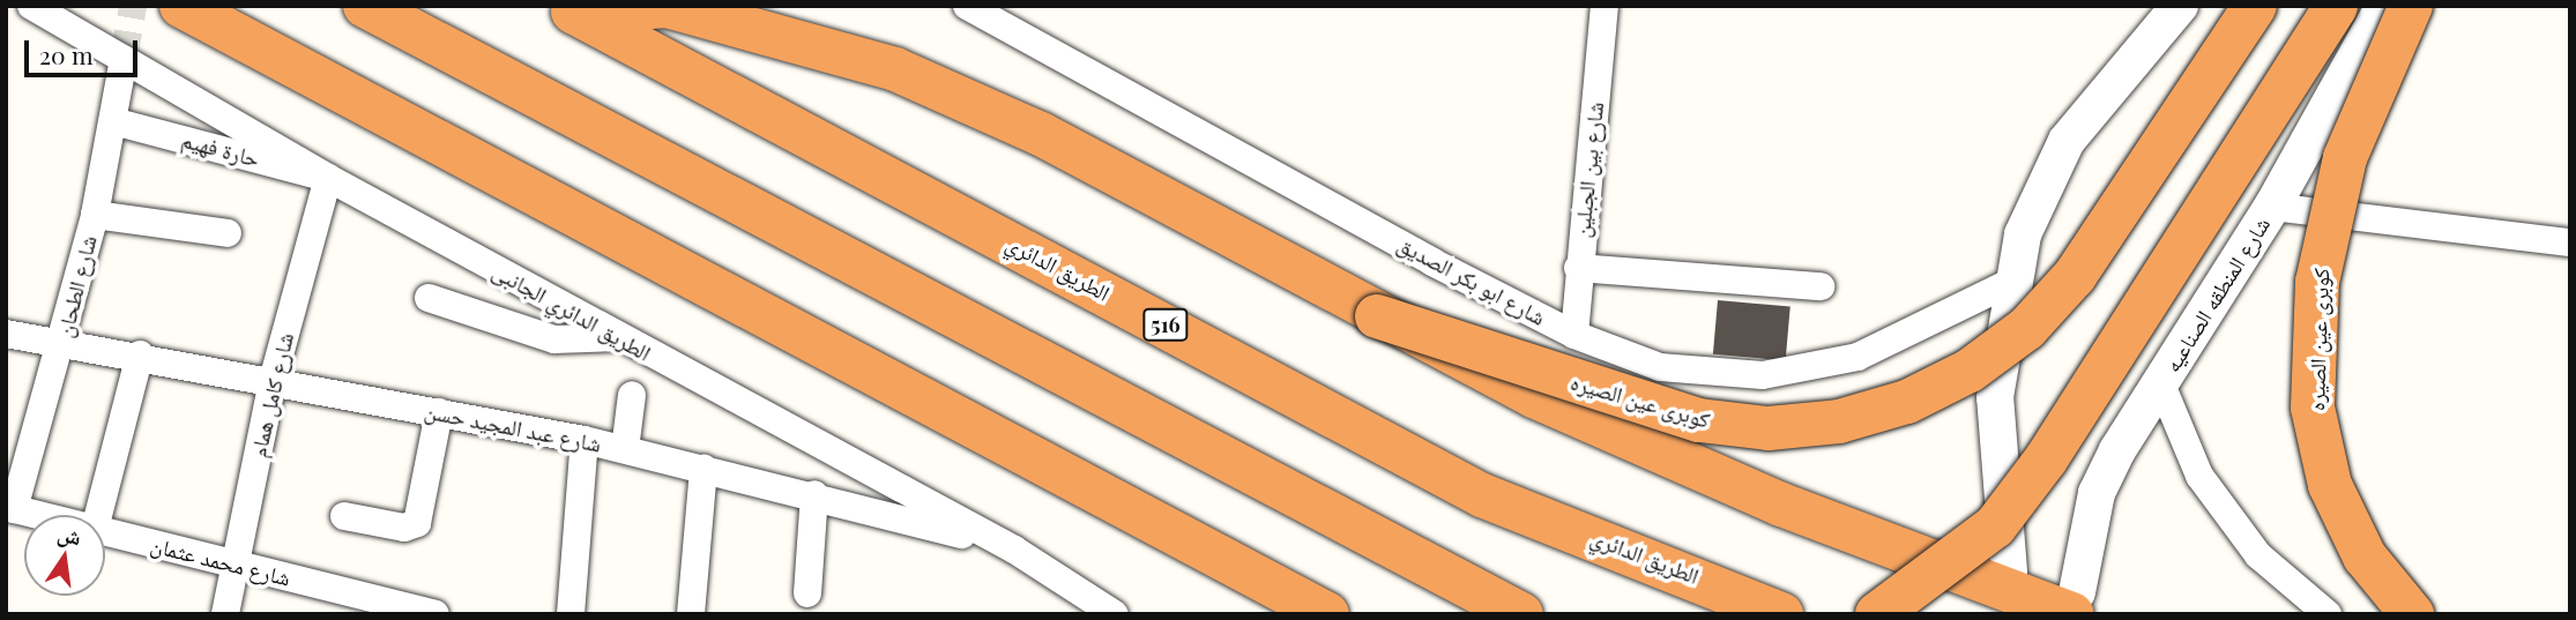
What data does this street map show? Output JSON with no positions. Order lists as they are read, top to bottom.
{
  "streets": {
    "highway": ["الطريق الدائري", "516", "كوبرى عين الصيره"],
    "street": [
      "حارة فهيم",
      "شارع بين الجبلين",
      "شارع ابو بكر الصديق",
      "شارع الطحان",
      "شارع المنطقه الصناعيه",
      "الطريق الدائري الجانبى",
      "شارع كامل همام",
      "شارع عبد المجيد حسن",
      "شارع محمد عثمان"
    ]
  },
  "crossings": [
    ["حارة فهيم", "شارع الطحان"],
    ["حارة فهيم", "الطريق الدائري الجانبى"],
    ["حارة فهيم", "شارع كامل همام"],
    ["شارع بين الجبلين", "شارع ابو بكر الصديق"],
    ["شارع الطحان", "الطريق الدائري الجانبى"],
    ["شارع الطحان", "شارع عبد المجيد حسن"],
    ["شارع الطحان", "شارع محمد عثمان"],
    ["الطريق الدائري الجانبى", "شارع كامل همام"],
    ["الطريق الدائري الجانبى", "شارع عبد المجيد حسن"],
    ["شارع كامل همام", "شارع عبد المجيد حسن"],
    ["شارع كامل همام", "شارع محمد عثمان"]
  ],
  "scale_bar": "20 m",
  "north": "top"
}
